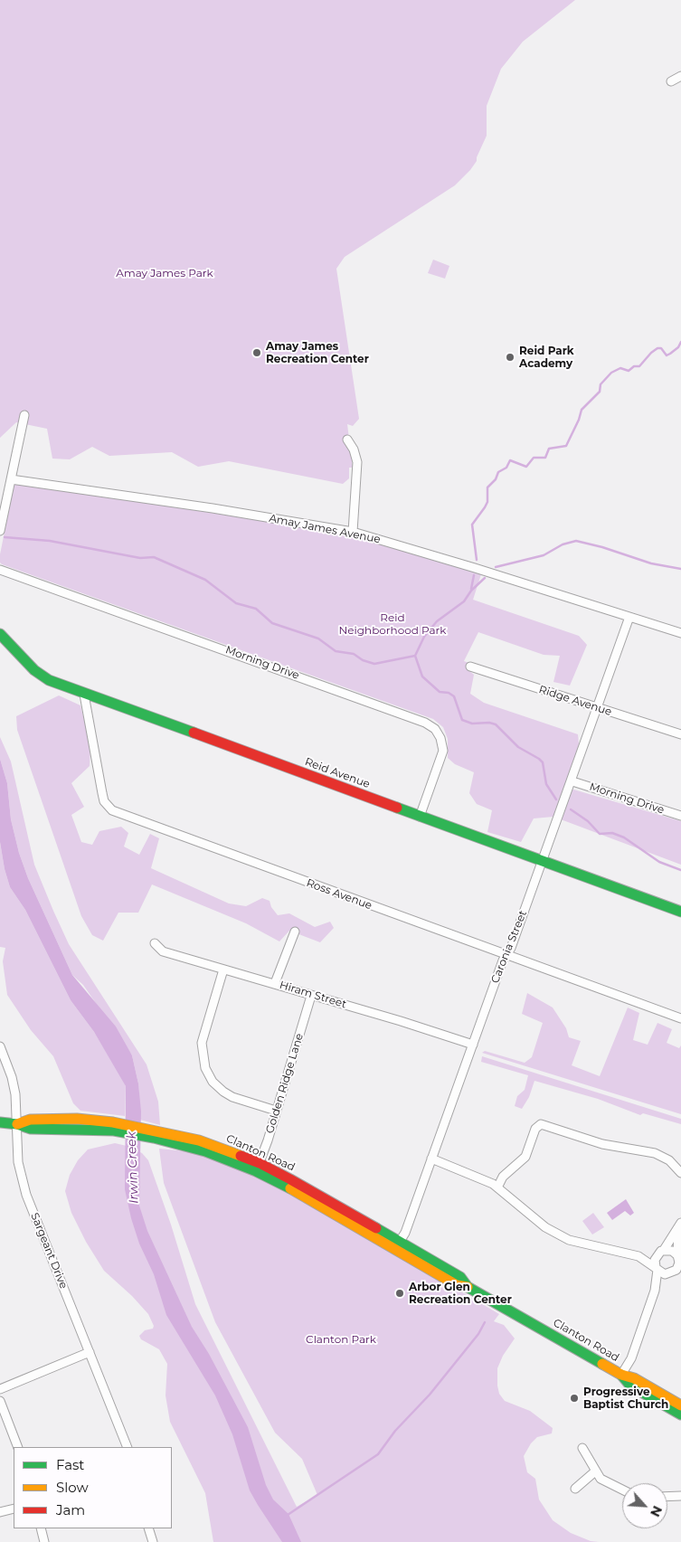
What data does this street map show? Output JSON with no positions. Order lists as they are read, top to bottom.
{
  "streets": {
    "main road": ["Reid Avenue", "Clanton Road"],
    "street": [
      "Amay James Avenue",
      "Morning Drive",
      "Ridge Avenue",
      "Ross Avenue",
      "Caronia Street",
      "Hiram Street",
      "Golden Ridge Lane",
      "Sargeant Drive"
    ]
  },
  "crossings": [
    ["Amay James Avenue", "Caronia Street"],
    ["Morning Drive", "Reid Avenue"],
    ["Morning Drive", "Caronia Street"],
    ["Ridge Avenue", "Caronia Street"],
    ["Reid Avenue", "Ross Avenue"],
    ["Reid Avenue", "Caronia Street"],
    ["Ross Avenue", "Caronia Street"],
    ["Caronia Street", "Hiram Street"],
    ["Caronia Street", "Clanton Road"],
    ["Hiram Street", "Golden Ridge Lane"],
    ["Golden Ridge Lane", "Clanton Road"],
    ["Clanton Road", "Sargeant Drive"]
  ],
  "water": ["Irwin Creek"],
  "parks": ["Amay James Park", "Reid Neighborhood Park", "Clanton Park"],
  "places": [
    "Amay James Recreation Center",
    "Reid Park Academy",
    "Arbor Glen Recreation Center",
    "Progressive Baptist Church"
  ],
  "legend": ["Fast", "Slow", "Jam"],
  "north": "bottom right"
}
